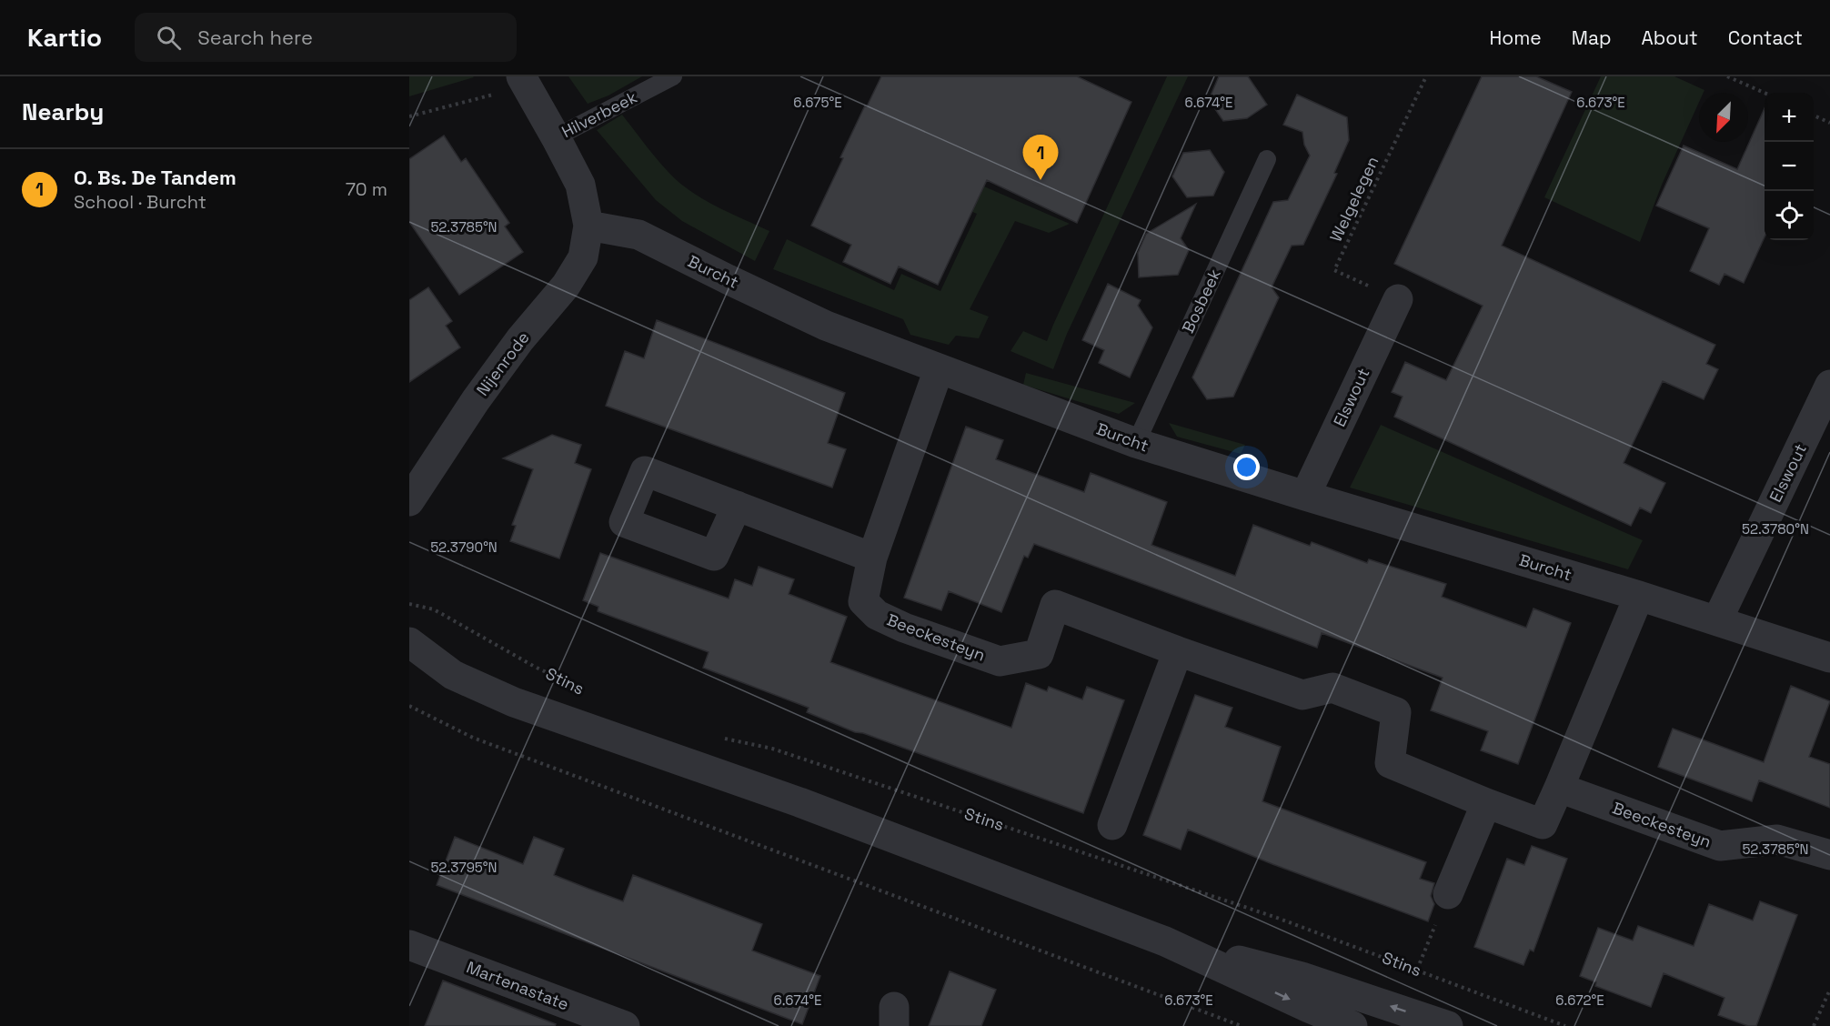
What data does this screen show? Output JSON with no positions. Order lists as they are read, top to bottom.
{
  "streets": {
    "street": [
      "Burcht",
      "Nijenrode",
      "Elswout",
      "Beeckesteyn",
      "Stins",
      "Martenastate"
    ],
    "lane": ["Hilverbeek", "Bosbeek"],
    "path": ["Welgelegen"]
  },
  "crossings": [
    ["Welgelegen", "Elswout"],
    ["Burcht", "Bosbeek"],
    ["Burcht", "Nijenrode"],
    ["Burcht", "Elswout"],
    ["Burcht", "Beeckesteyn"]
  ],
  "north": "bottom left",
  "page": {
    "header": "Kartio",
    "search": "Search here",
    "nav": [
      "Home",
      "Map",
      "About",
      "Contact"
    ],
    "heading": "Nearby",
    "map_buttons": ["+", "−"],
    "pins": "1",
    "list": [
      {
        "mark": "1",
        "name": "O. Bs. De Tandem",
        "note": "School · Burcht",
        "value": "70 m"
      }
    ]
  },
  "coordinates": [
    "6.675°E",
    "6.674°E",
    "6.673°E",
    "52.3785°N",
    "52.3780°N",
    "52.3790°N",
    "52.3795°N",
    "6.672°E"
  ]
}
